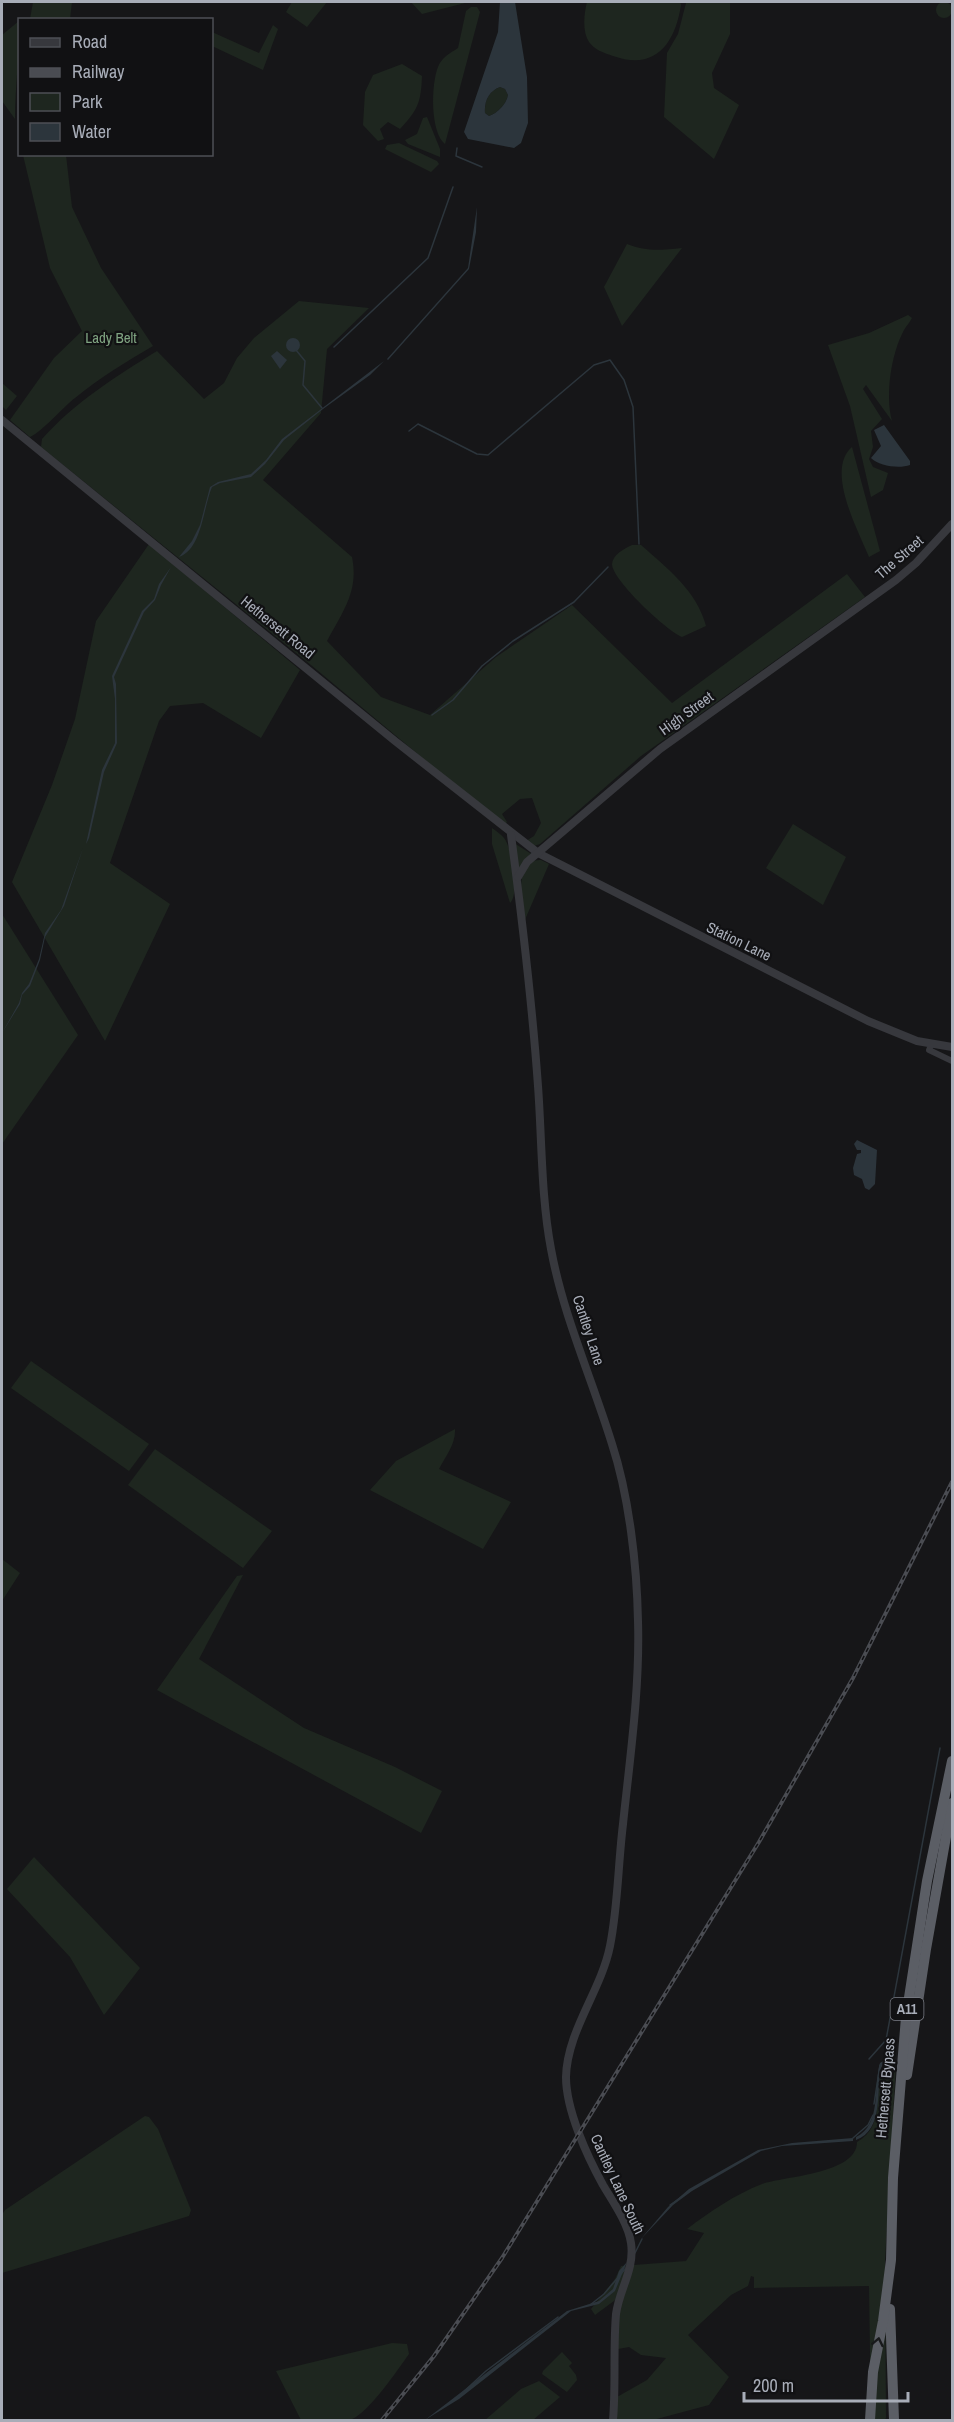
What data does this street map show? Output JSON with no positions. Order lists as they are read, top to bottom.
{
  "streets": {
    "highway": ["A11", "Hethersett Bypass"],
    "street": [
      "The Street",
      "Hethersett Road",
      "High Street",
      "Station Lane",
      "Cantley Lane",
      "Cantley Lane South"
    ]
  },
  "crossings": [
    ["The Street", "High Street"],
    ["Hethersett Road", "High Street"],
    ["Hethersett Road", "Station Lane"],
    ["Hethersett Road", "Cantley Lane"],
    ["High Street", "Station Lane"],
    ["Cantley Lane", "Cantley Lane South"]
  ],
  "parks": ["Lady Belt"],
  "legend": [
    "Road",
    "Railway",
    "Park",
    "Water"
  ],
  "scale_bar": "200 m"
}
